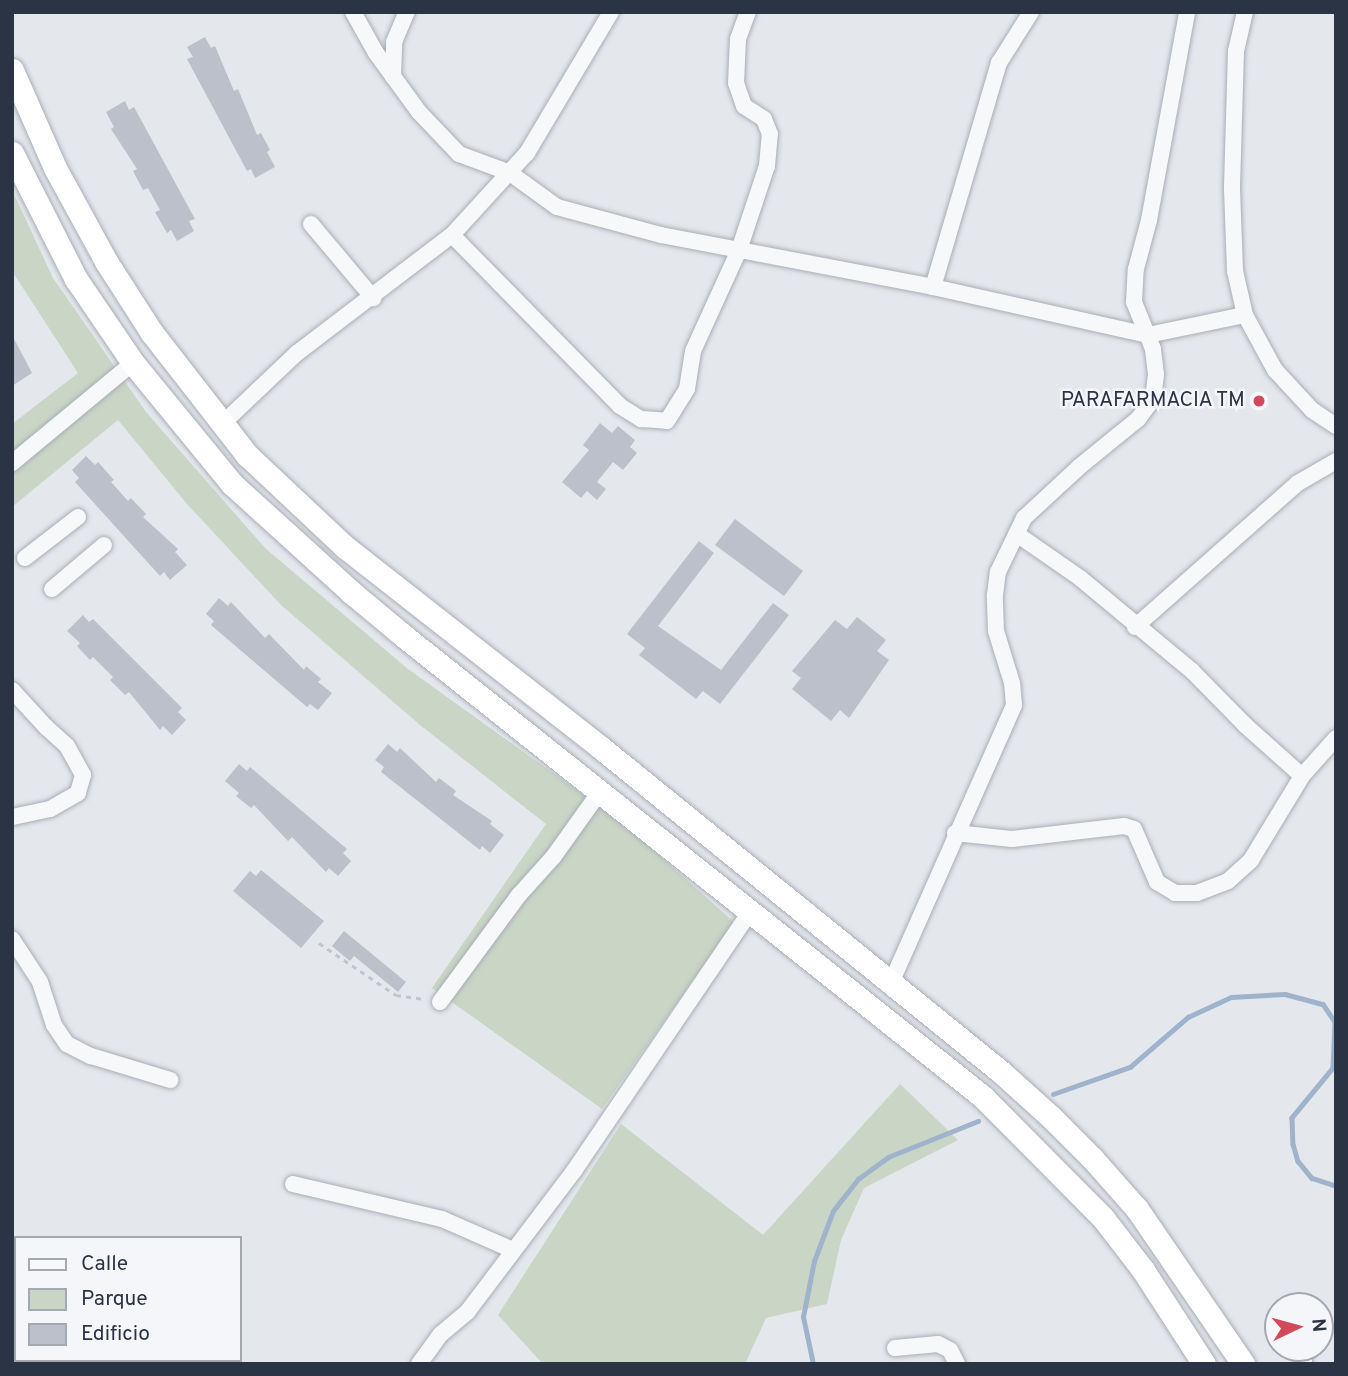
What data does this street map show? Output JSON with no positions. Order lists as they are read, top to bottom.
{
  "places": ["PARAFARMACIA TM"],
  "legend": ["Calle", "Parque", "Edificio"],
  "north": "right"
}
